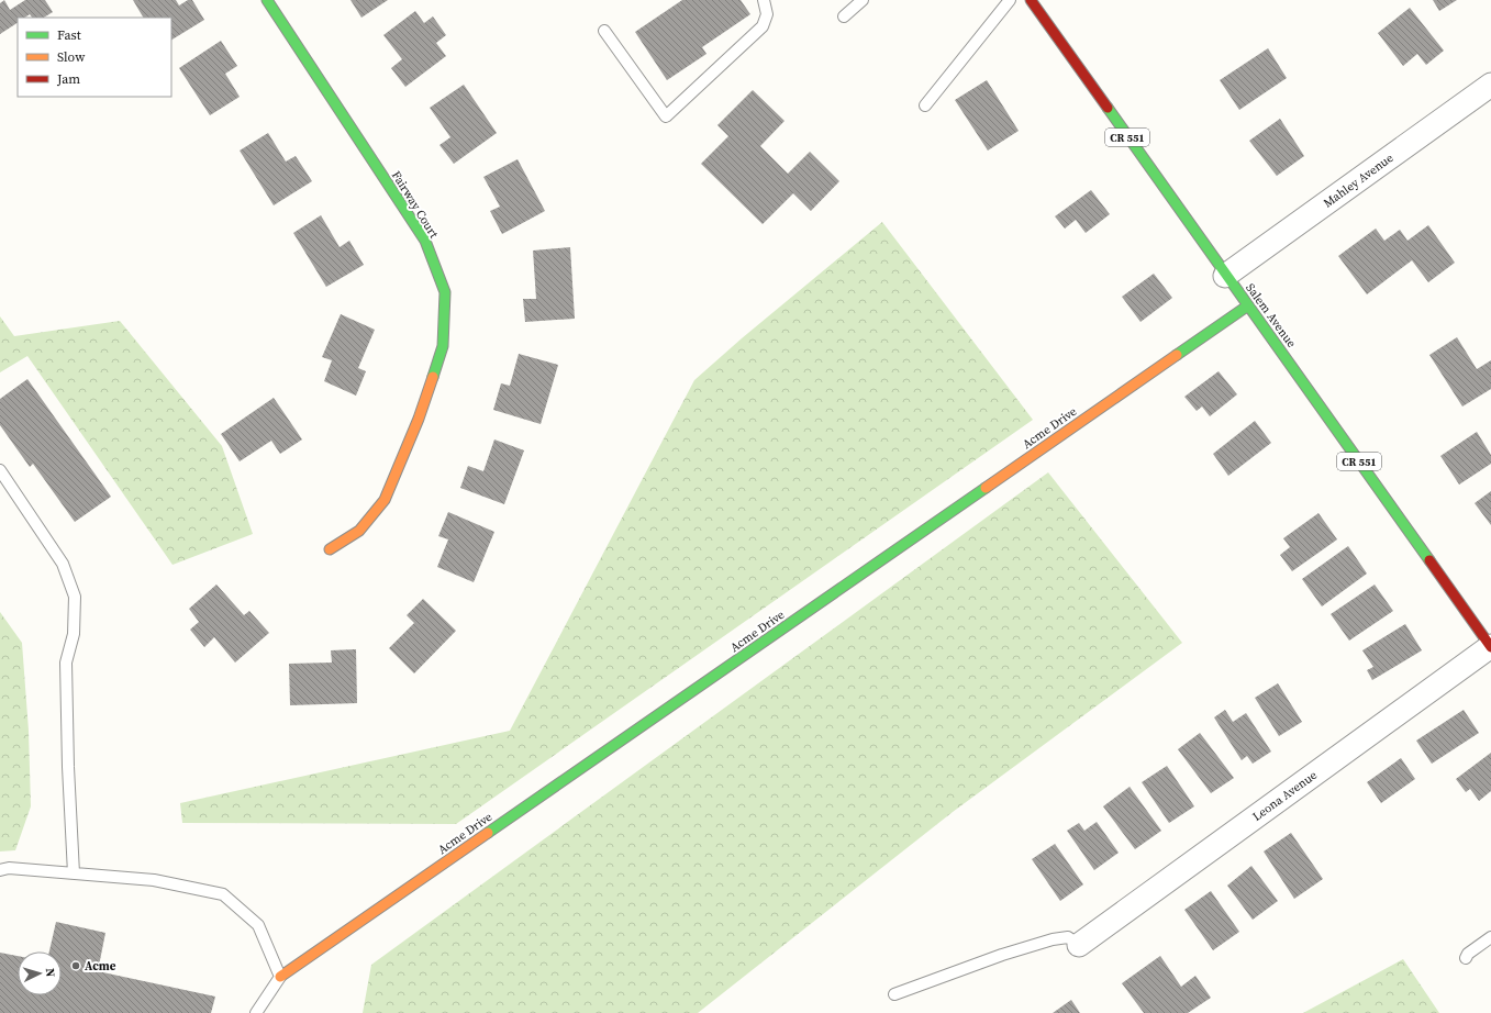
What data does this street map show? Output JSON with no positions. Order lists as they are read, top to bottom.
{
  "streets": {
    "street": [
      "CR 551",
      "Mahley Avenue",
      "Fairway Court",
      "Salem Avenue",
      "Acme Drive",
      "Leona Avenue"
    ]
  },
  "crossings": [
    ["Mahley Avenue", "Salem Avenue"],
    ["Salem Avenue", "Acme Drive"],
    ["Salem Avenue", "Leona Avenue"]
  ],
  "places": ["Acme"],
  "legend": ["Fast", "Slow", "Jam"],
  "north": "right"
}
